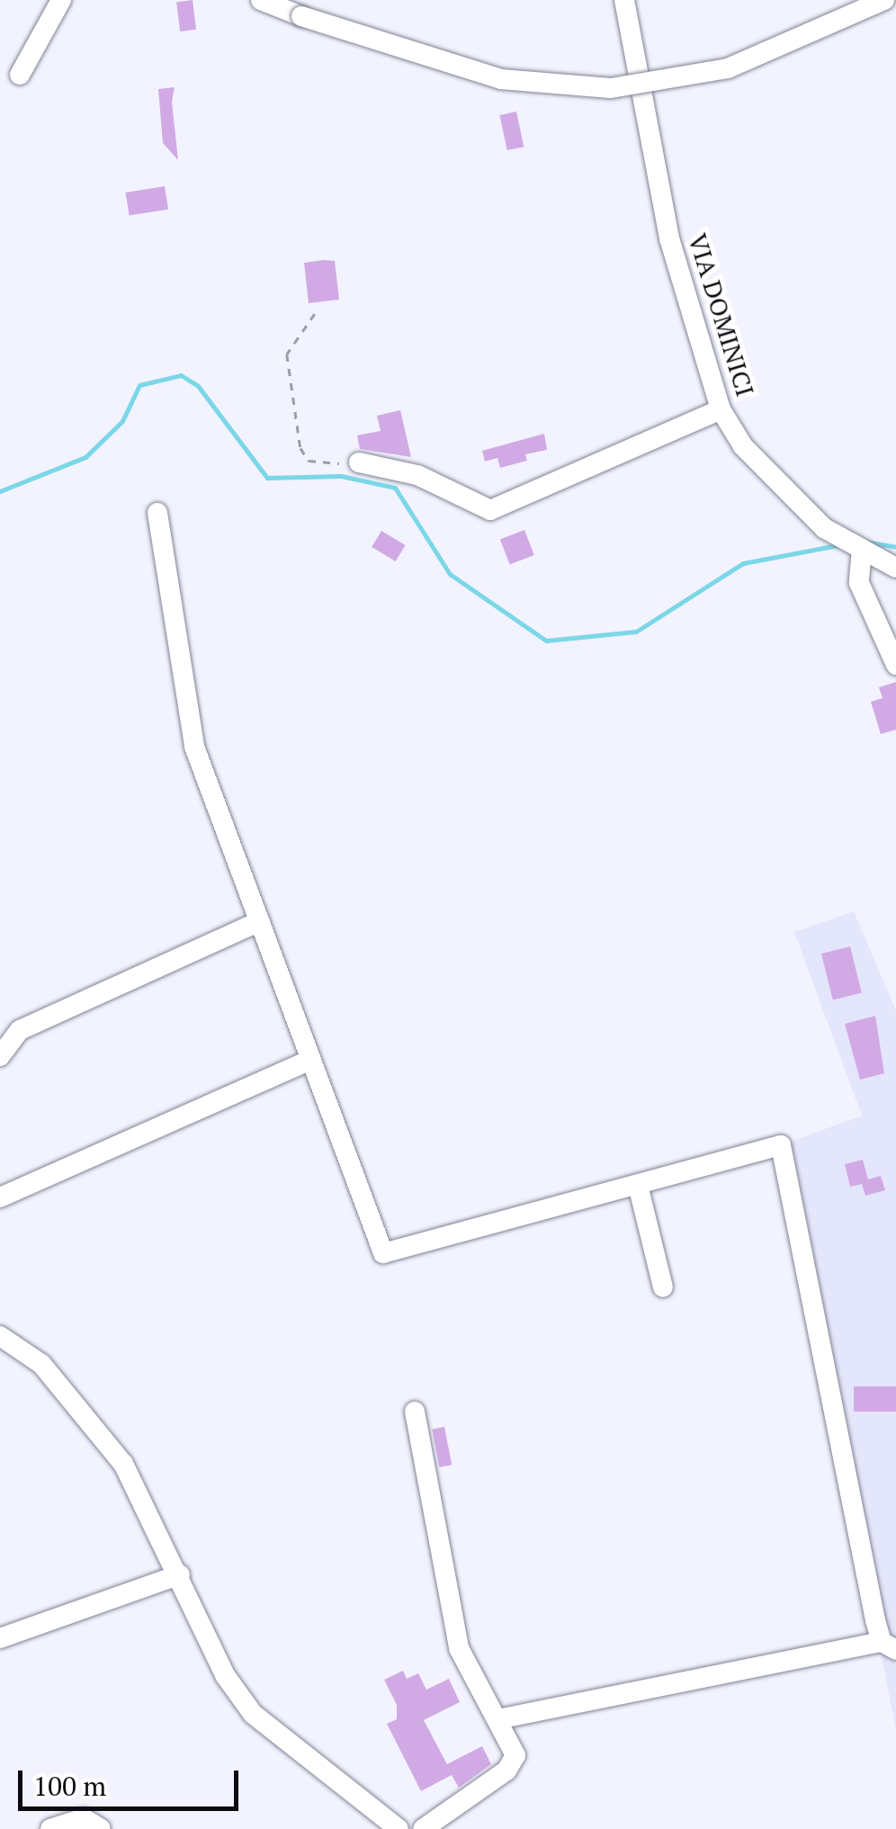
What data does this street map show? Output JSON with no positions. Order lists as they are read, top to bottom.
{
  "streets": {
    "street": ["VIA DOMINICI"]
  },
  "scale_bar": "100 m"
}
